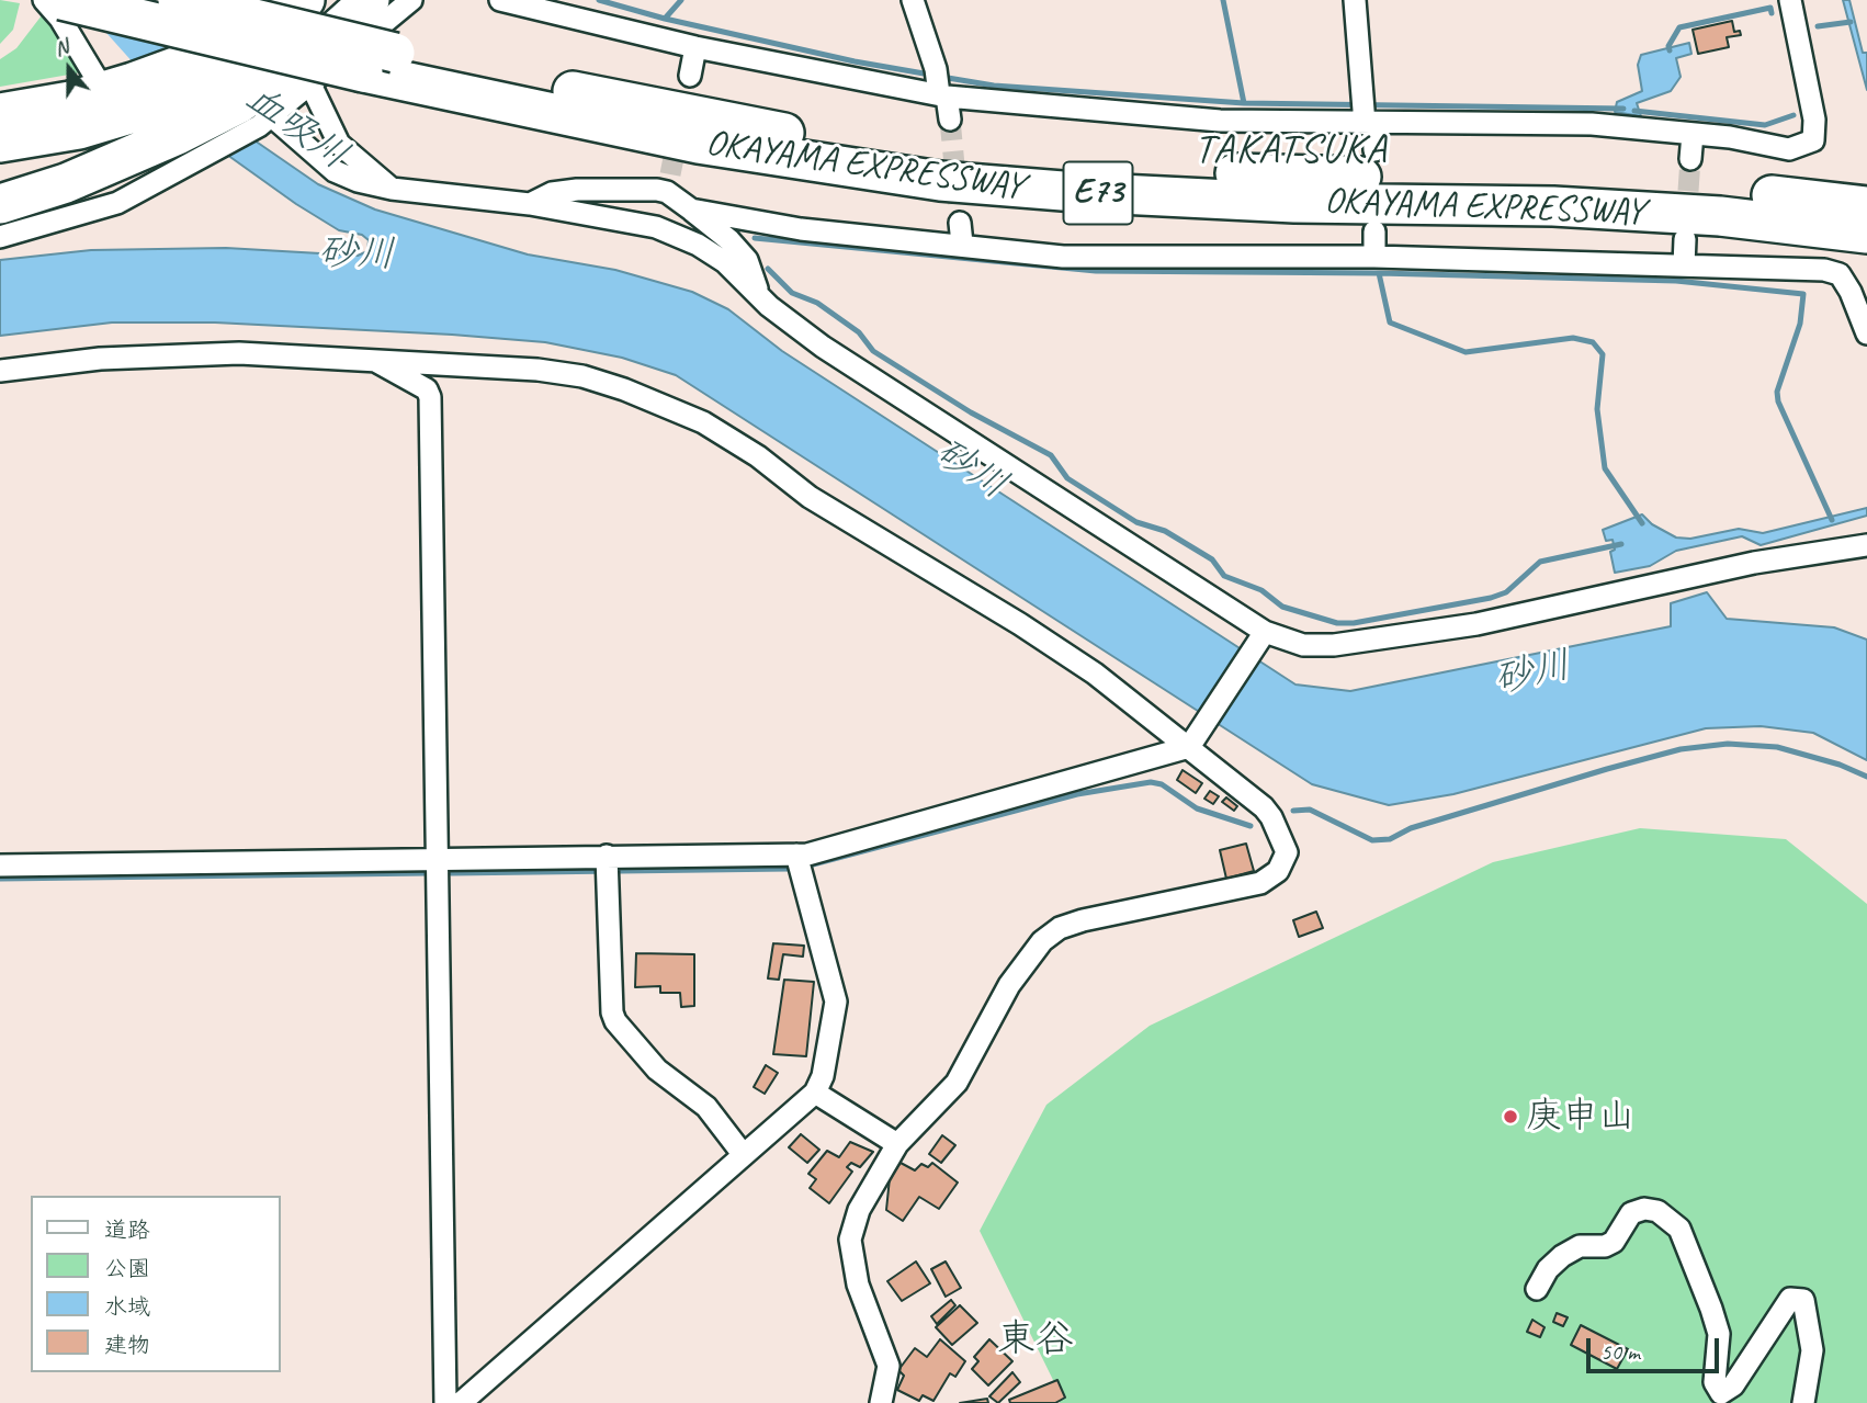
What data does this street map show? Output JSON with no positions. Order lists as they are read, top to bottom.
{
  "streets": {
    "highway": ["OKAYAMA EXPRESSWAY", "E73"]
  },
  "districts": ["TAKATSUKA", "東谷"],
  "water": ["血吸川", "砂川"],
  "places": ["庚申山"],
  "legend": [
    "道路",
    "公園",
    "水域",
    "建物"
  ],
  "scale_bar": "50 m",
  "north": "top"
}
